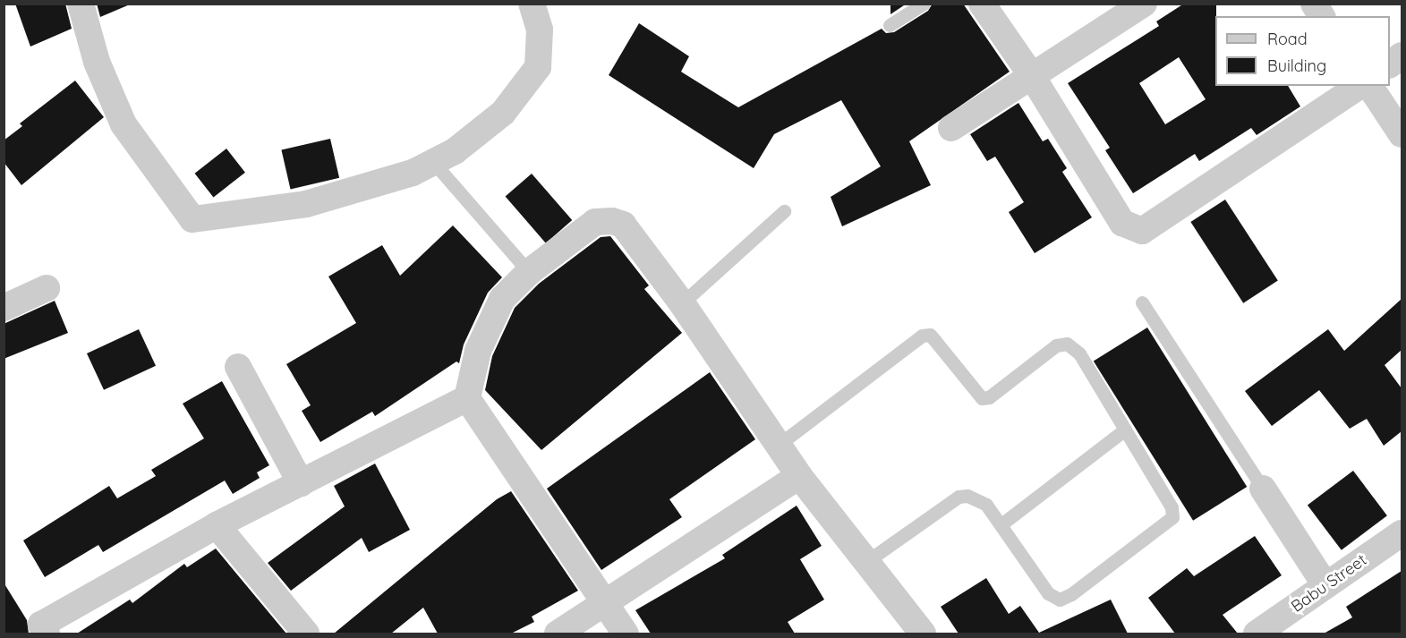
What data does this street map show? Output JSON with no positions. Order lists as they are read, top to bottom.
{
  "streets": {
    "street": ["Babu Street"]
  },
  "legend": ["Road", "Building"]
}
